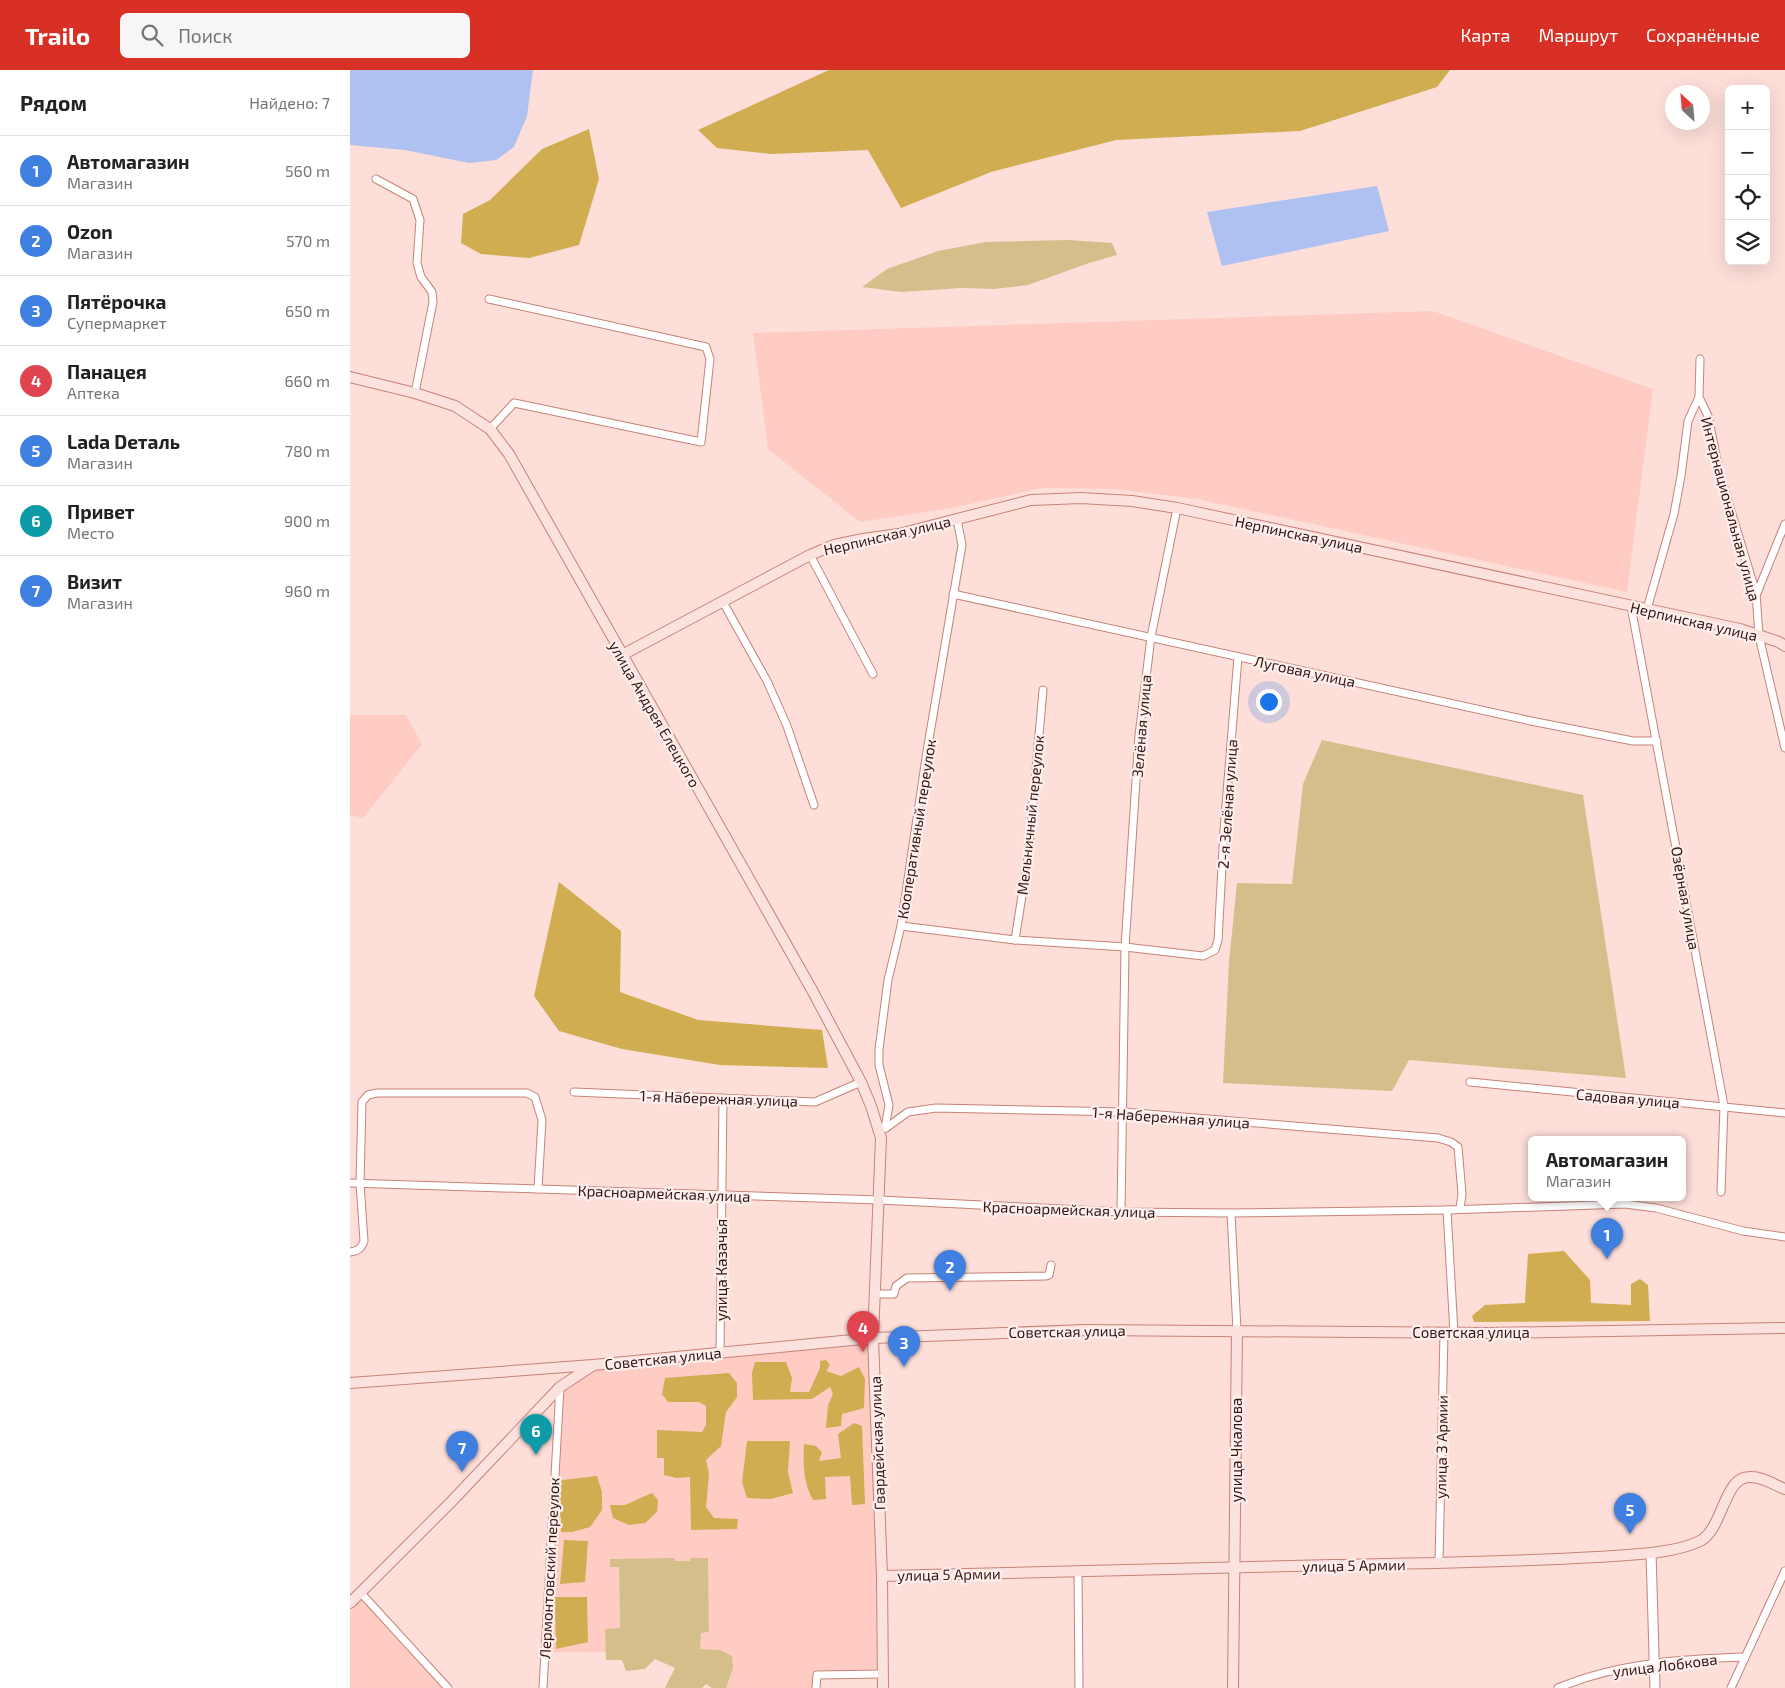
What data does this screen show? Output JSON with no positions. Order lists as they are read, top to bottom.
{
  "streets": {
    "main road": [
      "Нерпинская улица",
      "улица Андрея Елецкого",
      "Советская улица",
      "Гвардейская улица",
      "улица Чкалова",
      "улица 5 Армии"
    ],
    "street": [
      "Интернациональная улица",
      "Луговая улица",
      "Зелёная улица",
      "2-я Зелёная улица",
      "Мельничный переулок",
      "Кооперативный переулок",
      "Озёрная улица",
      "1-я Набережная улица",
      "Садовая улица",
      "Красноармейская улица",
      "улица Казачья",
      "улица 3 Армии",
      "Лермонтовский переулок",
      "улица Лобкова"
    ]
  },
  "crossings": [
    ["Интернациональная улица", "Нерпинская улица"],
    ["Нерпинская улица", "улица Андрея Елецкого"],
    ["Нерпинская улица", "Зелёная улица"],
    ["Нерпинская улица", "Кооперативный переулок"],
    ["Нерпинская улица", "Озёрная улица"],
    ["Луговая улица", "Зелёная улица"],
    ["Луговая улица", "2-я Зелёная улица"],
    ["Луговая улица", "Кооперативный переулок"],
    ["Луговая улица", "Озёрная улица"],
    ["улица Андрея Елецкого", "Кооперативный переулок"],
    ["улица Андрея Елецкого", "1-я Набережная улица"],
    ["улица Андрея Елецкого", "Гвардейская улица"],
    ["Зелёная улица", "2-я Зелёная улица"],
    ["Зелёная улица", "1-я Набережная улица"],
    ["Зелёная улица", "Красноармейская улица"],
    ["Кооперативный переулок", "1-я Набережная улица"],
    ["Кооперативный переулок", "Гвардейская улица"],
    ["Озёрная улица", "Садовая улица"],
    ["1-я Набережная улица", "Красноармейская улица"],
    ["1-я Набережная улица", "улица Казачья"],
    ["Красноармейская улица", "улица Казачья"],
    ["Красноармейская улица", "Гвардейская улица"],
    ["Красноармейская улица", "улица 3 Армии"],
    ["Красноармейская улица", "улица Чкалова"],
    ["улица Казачья", "Советская улица"],
    ["Советская улица", "Гвардейская улица"],
    ["Советская улица", "улица 3 Армии"],
    ["Советская улица", "улица Чкалова"],
    ["Гвардейская улица", "улица 5 Армии"],
    ["улица 3 Армии", "улица 5 Армии"],
    ["улица Чкалова", "улица 5 Армии"]
  ],
  "north": "top left",
  "page": {
    "header": "Trailo",
    "search": "Поиск",
    "nav": ["Карта", "Маршрут", "Сохранённые"],
    "heading": ["Рядом", "Найдено: 7"],
    "map_buttons": ["+", "−"],
    "list": [
      {
        "mark": "1",
        "name": "Автомагазин",
        "note": "Магазин",
        "value": "560 m"
      },
      {
        "mark": "2",
        "name": "Ozon",
        "note": "Магазин",
        "value": "570 m"
      },
      {
        "mark": "3",
        "name": "Пятёрочка",
        "note": "Супермаркет",
        "value": "650 m"
      },
      {
        "mark": "4",
        "name": "Панацея",
        "note": "Аптека",
        "value": "660 m"
      },
      {
        "mark": "5",
        "name": "Lada Dеталь",
        "note": "Магазин",
        "value": "780 m"
      },
      {
        "mark": "6",
        "name": "Привет",
        "note": "Место",
        "value": "900 m"
      },
      {
        "mark": "7",
        "name": "Визит",
        "note": "Магазин",
        "value": "960 m"
      }
    ],
    "popup": ["Автомагазин", "Магазин"],
    "pins": [
      "1",
      "2",
      "4",
      "3",
      "6",
      "7",
      "5"
    ]
  }
}
